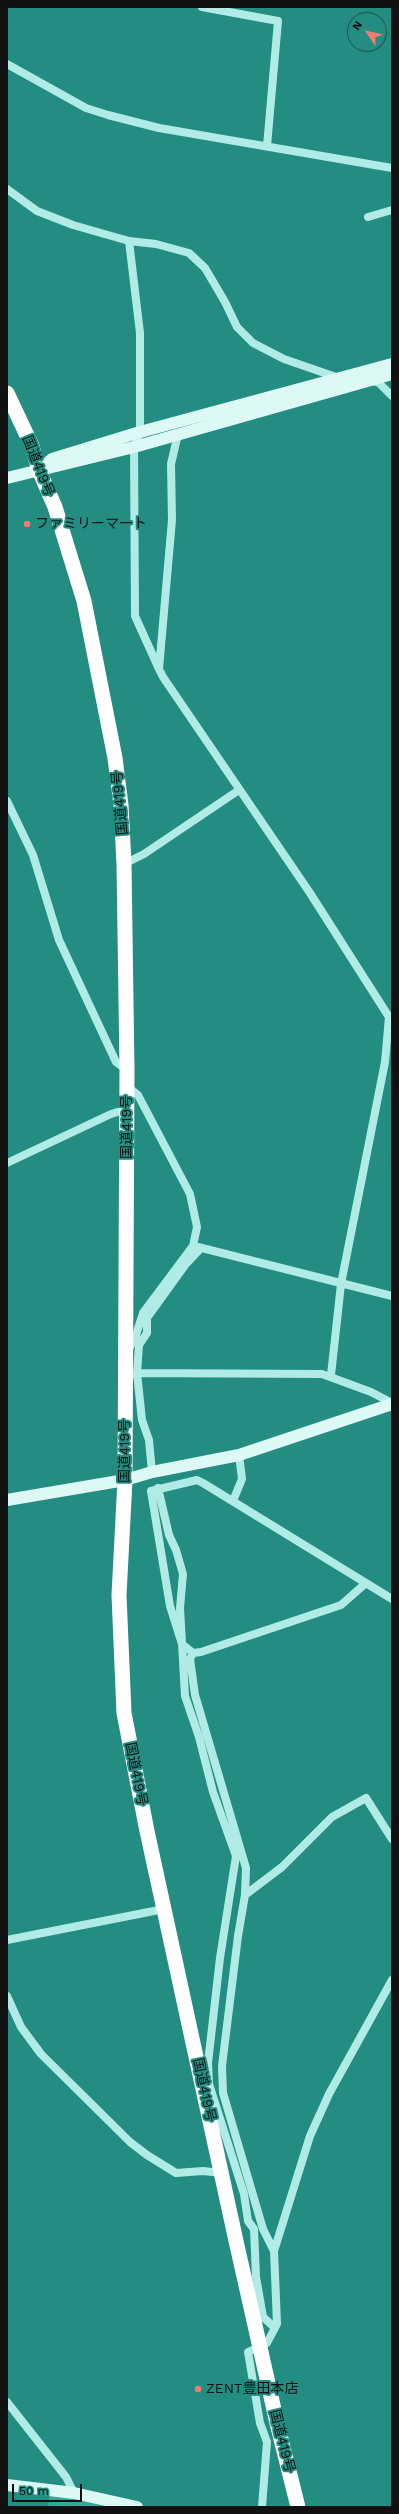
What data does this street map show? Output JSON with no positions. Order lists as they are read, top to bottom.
{
  "streets": {
    "highway": ["国道419号"]
  },
  "places": ["ファミリーマート", "ZENT豊田本店"],
  "scale_bar": "50 m",
  "north": "top left"
}
